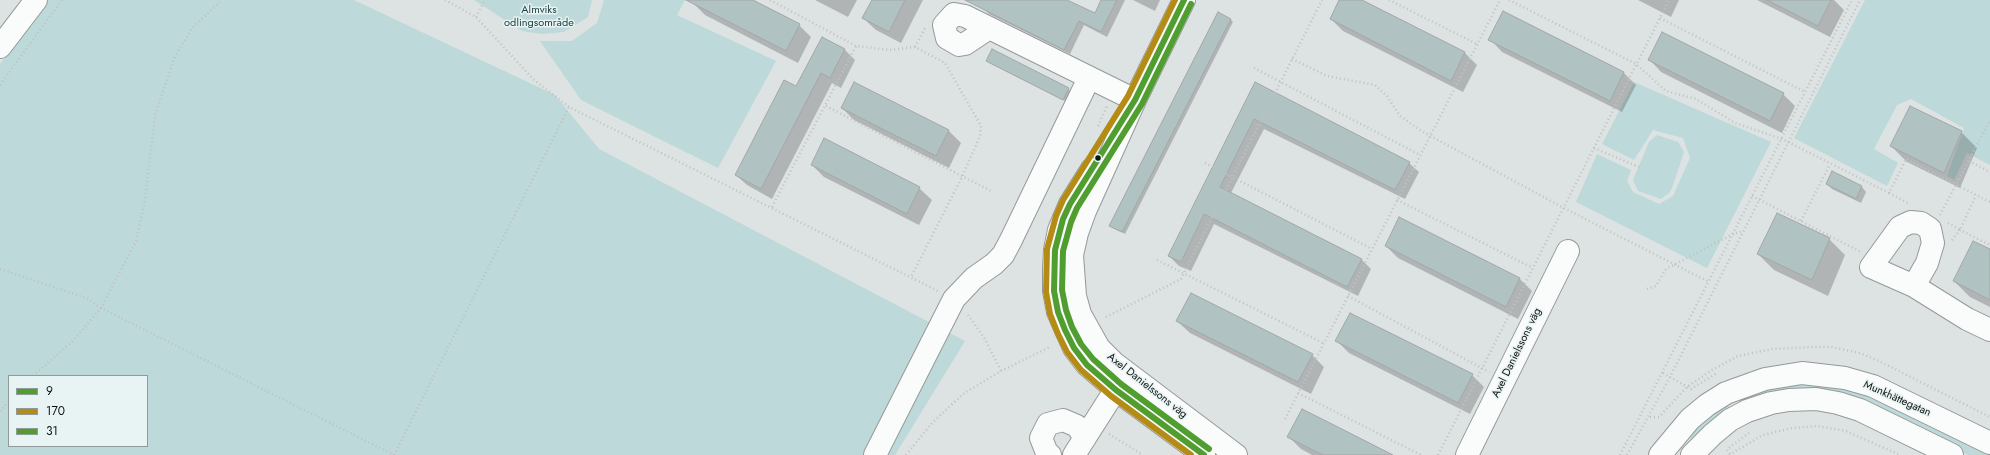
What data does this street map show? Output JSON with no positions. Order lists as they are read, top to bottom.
{
  "streets": {
    "street": ["Axel Danielssons väg", "Munkhättegatan"]
  },
  "parks": ["Almviks odlingsområde"],
  "lines": ["transit line 9", "transit line 170", "transit line 31"],
  "legend": ["9", "170", "31"]
}
